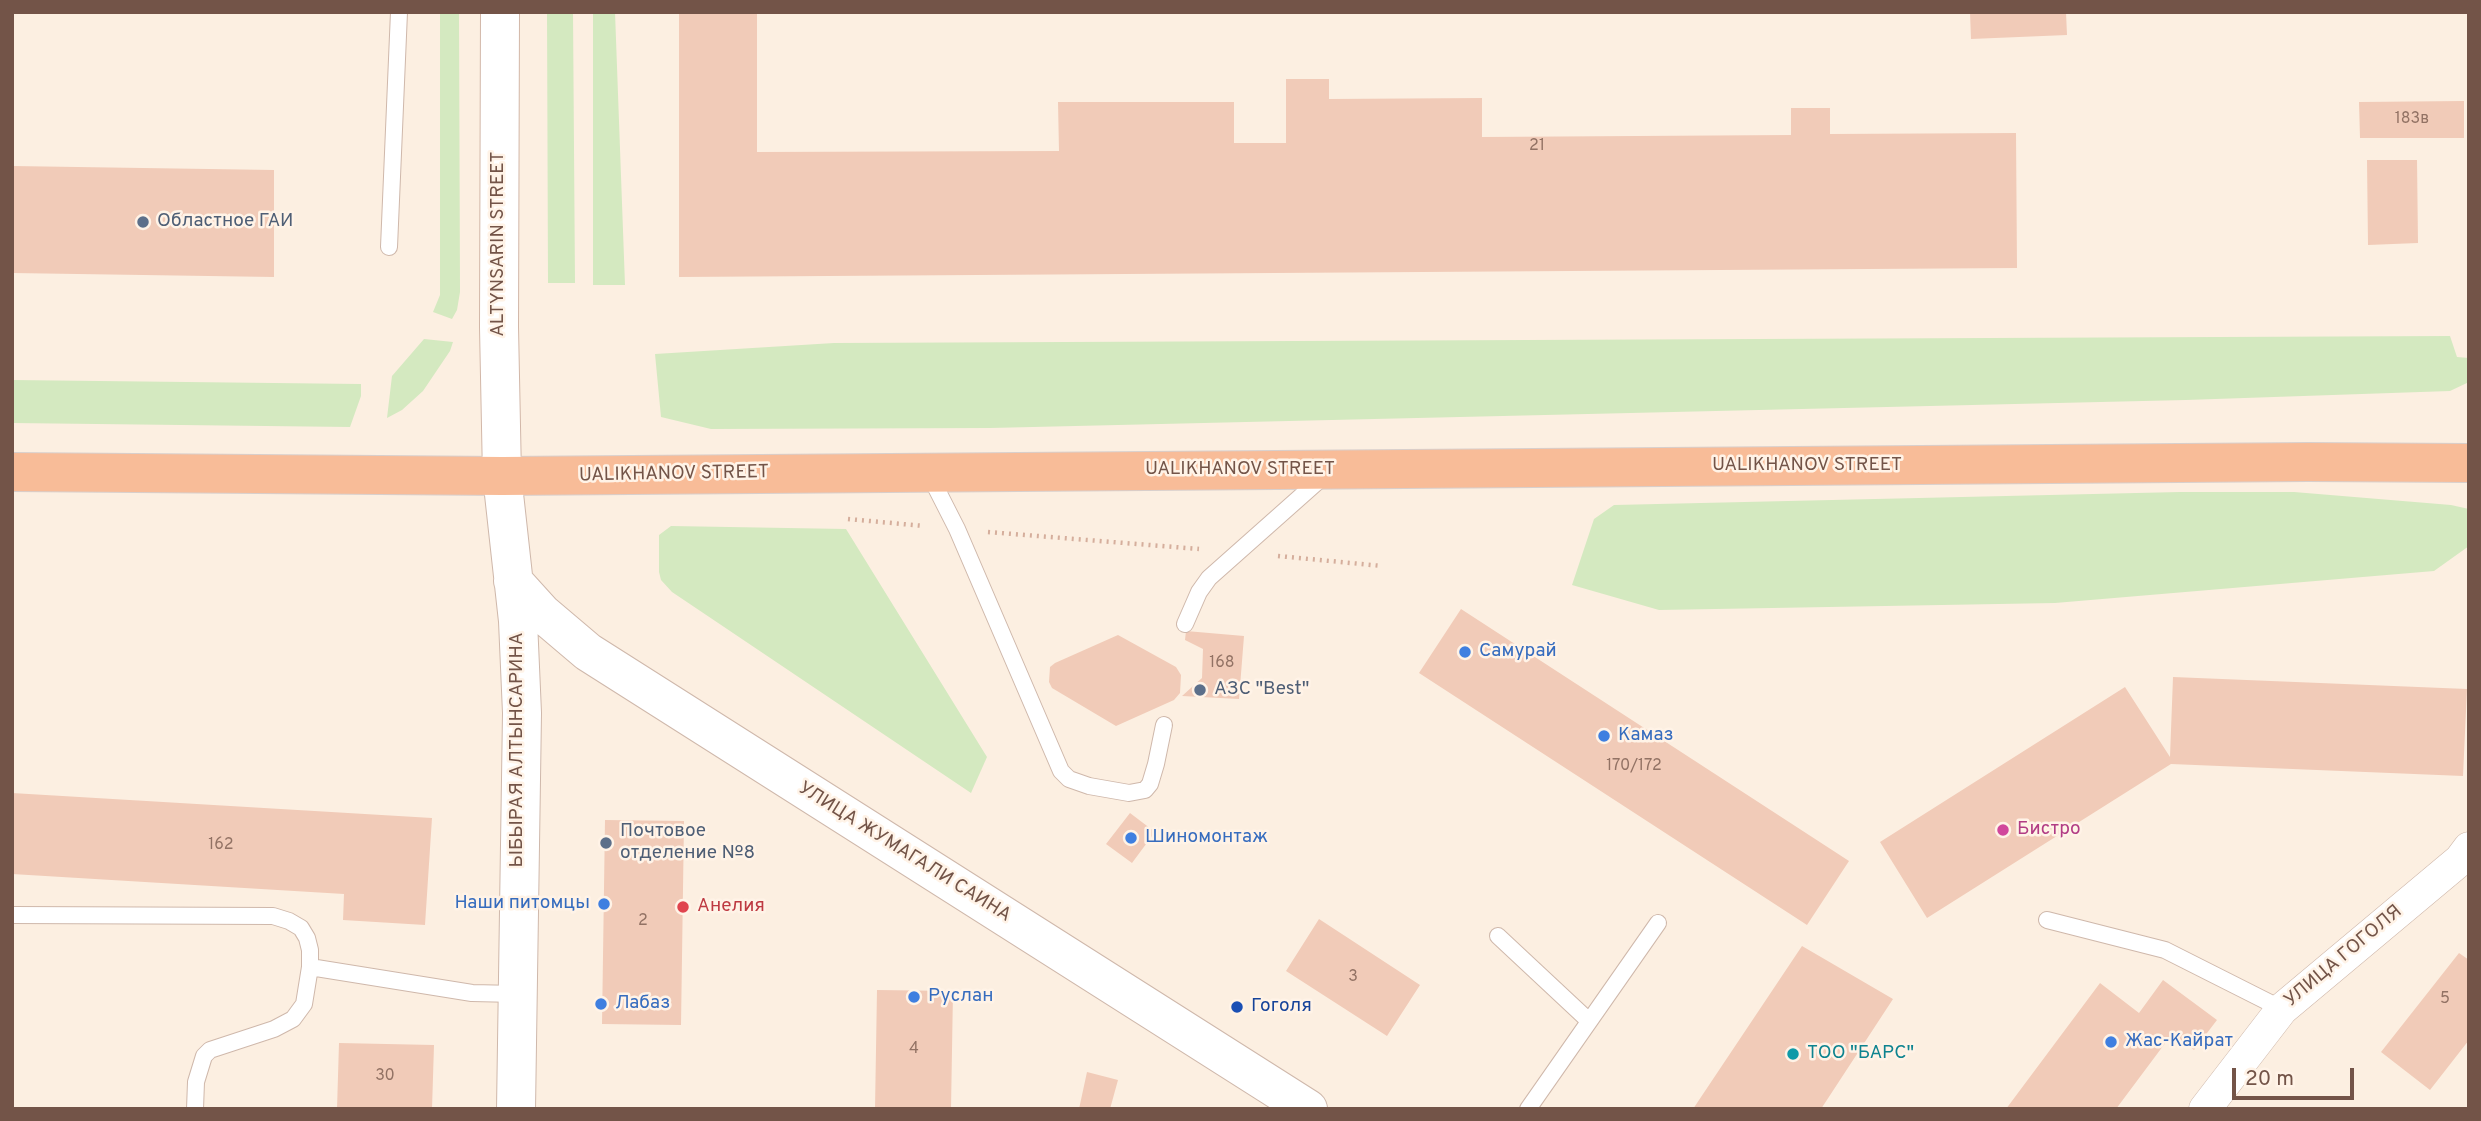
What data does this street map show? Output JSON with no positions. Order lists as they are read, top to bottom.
{
  "streets": {
    "highway": ["UALIKHANOV STREET"],
    "street": [
      "ALTYNSARIN STREET",
      "ЫБЫРАЯ АЛТЫНСАРИНА",
      "УЛИЦА ЖУМАГАЛИ САИНА",
      "УЛИЦА ГОГОЛЯ"
    ]
  },
  "crossings": [
    ["ALTYNSARIN STREET", "UALIKHANOV STREET"],
    ["ALTYNSARIN STREET", "ЫБЫРАЯ АЛТЫНСАРИНА"],
    ["UALIKHANOV STREET", "ЫБЫРАЯ АЛТЫНСАРИНА"],
    ["ЫБЫРАЯ АЛТЫНСАРИНА", "УЛИЦА ЖУМАГАЛИ САИНА"]
  ],
  "places": [
    "Областное ГАИ",
    "Самурай",
    "АЗС \"Best\"",
    "Камаз",
    "Бистро",
    "Шиномонтаж",
    "Почтовое отделение №8",
    "Наши питомцы",
    "Анелия",
    "Руслан",
    "Лабаз",
    "Гоголя",
    "Жас-Кайрат",
    "ТОО \"БАРС\""
  ],
  "house_numbers": [
    "183в",
    "21",
    "168",
    "170/172",
    "162",
    "2",
    "3",
    "5",
    "4",
    "30"
  ],
  "scale_bar": "20 m"
}
